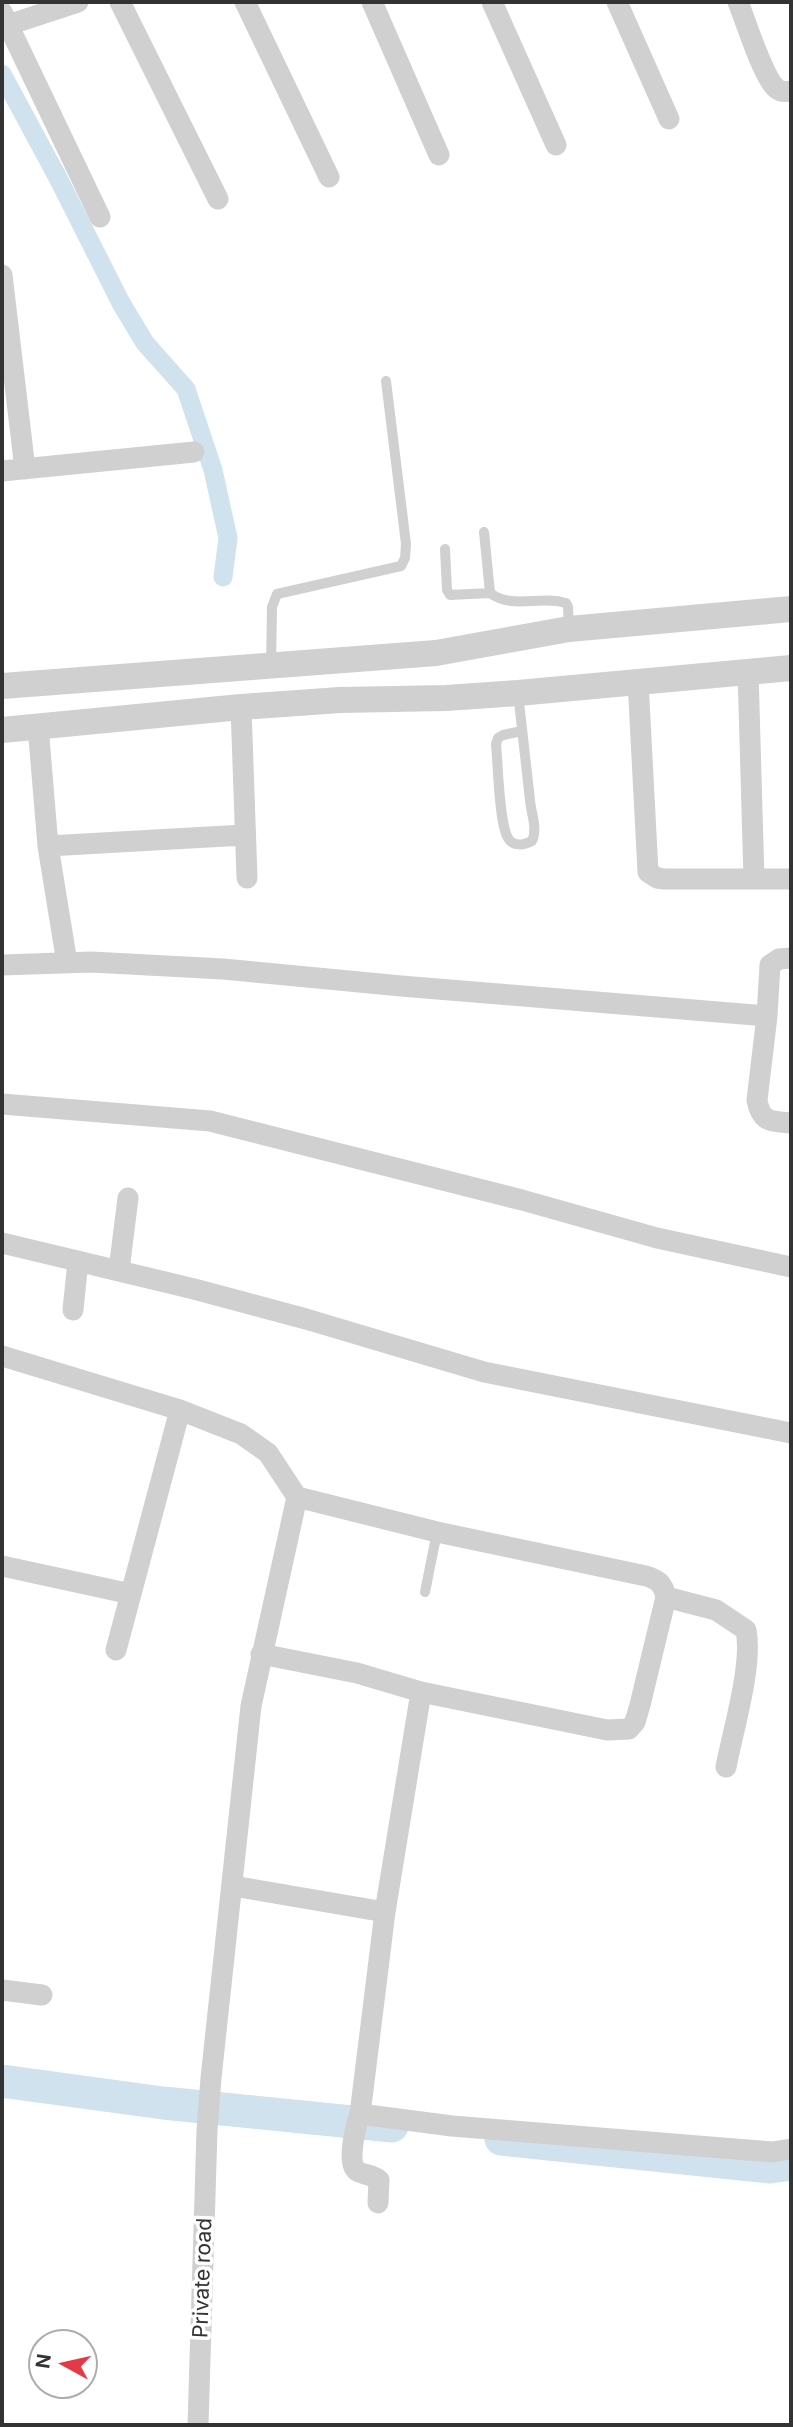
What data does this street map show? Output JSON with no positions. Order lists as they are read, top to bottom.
{
  "streets": {
    "street": ["Private road"]
  },
  "north": "left"
}
